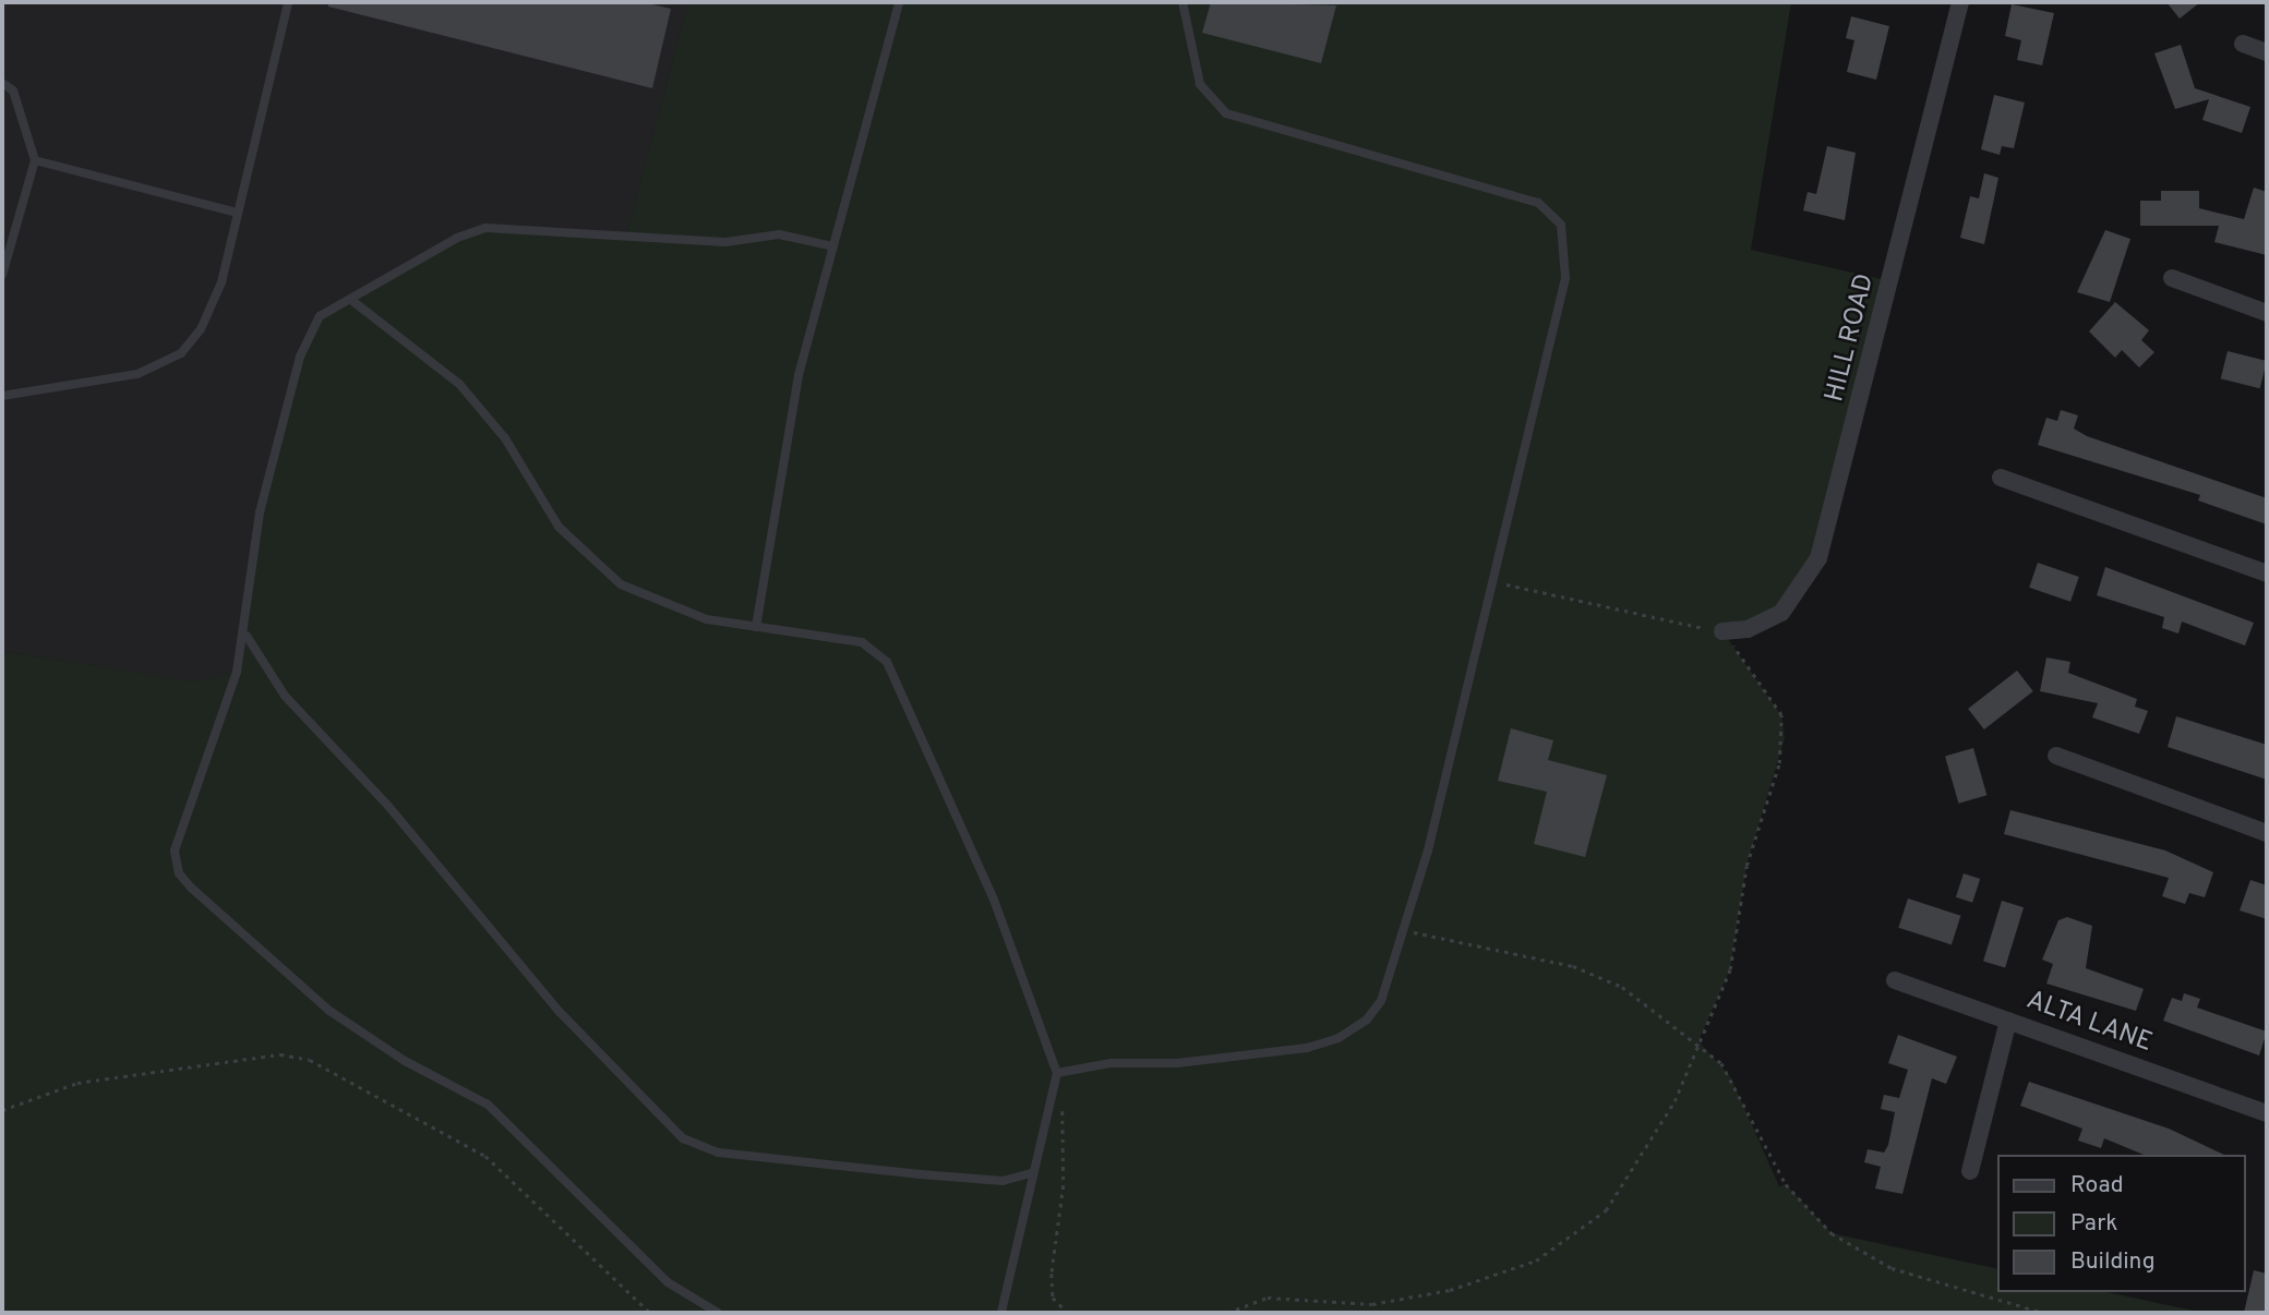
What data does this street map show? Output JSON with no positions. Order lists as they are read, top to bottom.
{
  "streets": {
    "street": ["HILL ROAD", "ALTA LANE"]
  },
  "legend": ["Road", "Park", "Building"]
}
